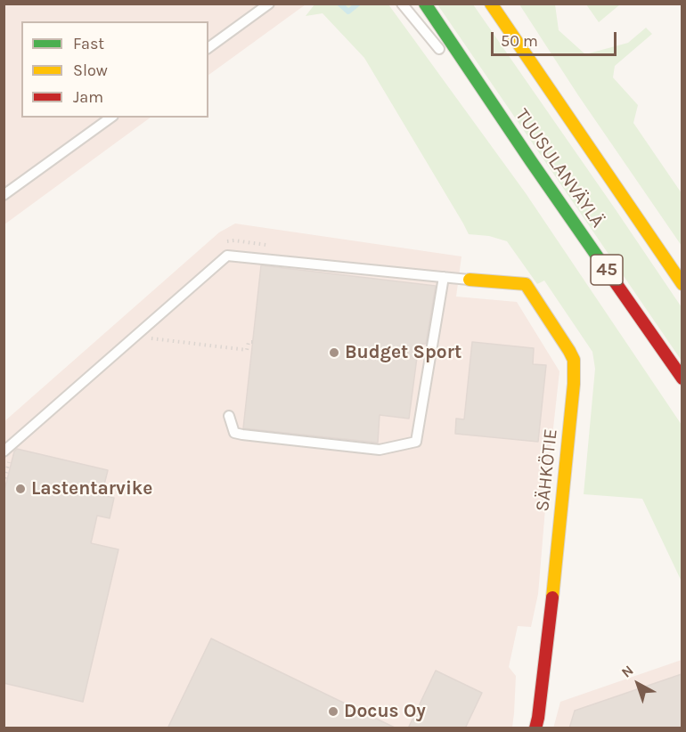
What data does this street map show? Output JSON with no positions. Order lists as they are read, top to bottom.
{
  "streets": {
    "main road": ["TUUSULANVÄYLÄ", "45", "SÄHKÖTIE"]
  },
  "places": ["Budget Sport", "Lastentarvike", "Docus Oy"],
  "legend": ["Fast", "Slow", "Jam"],
  "scale_bar": "50 m",
  "north": "top left"
}
